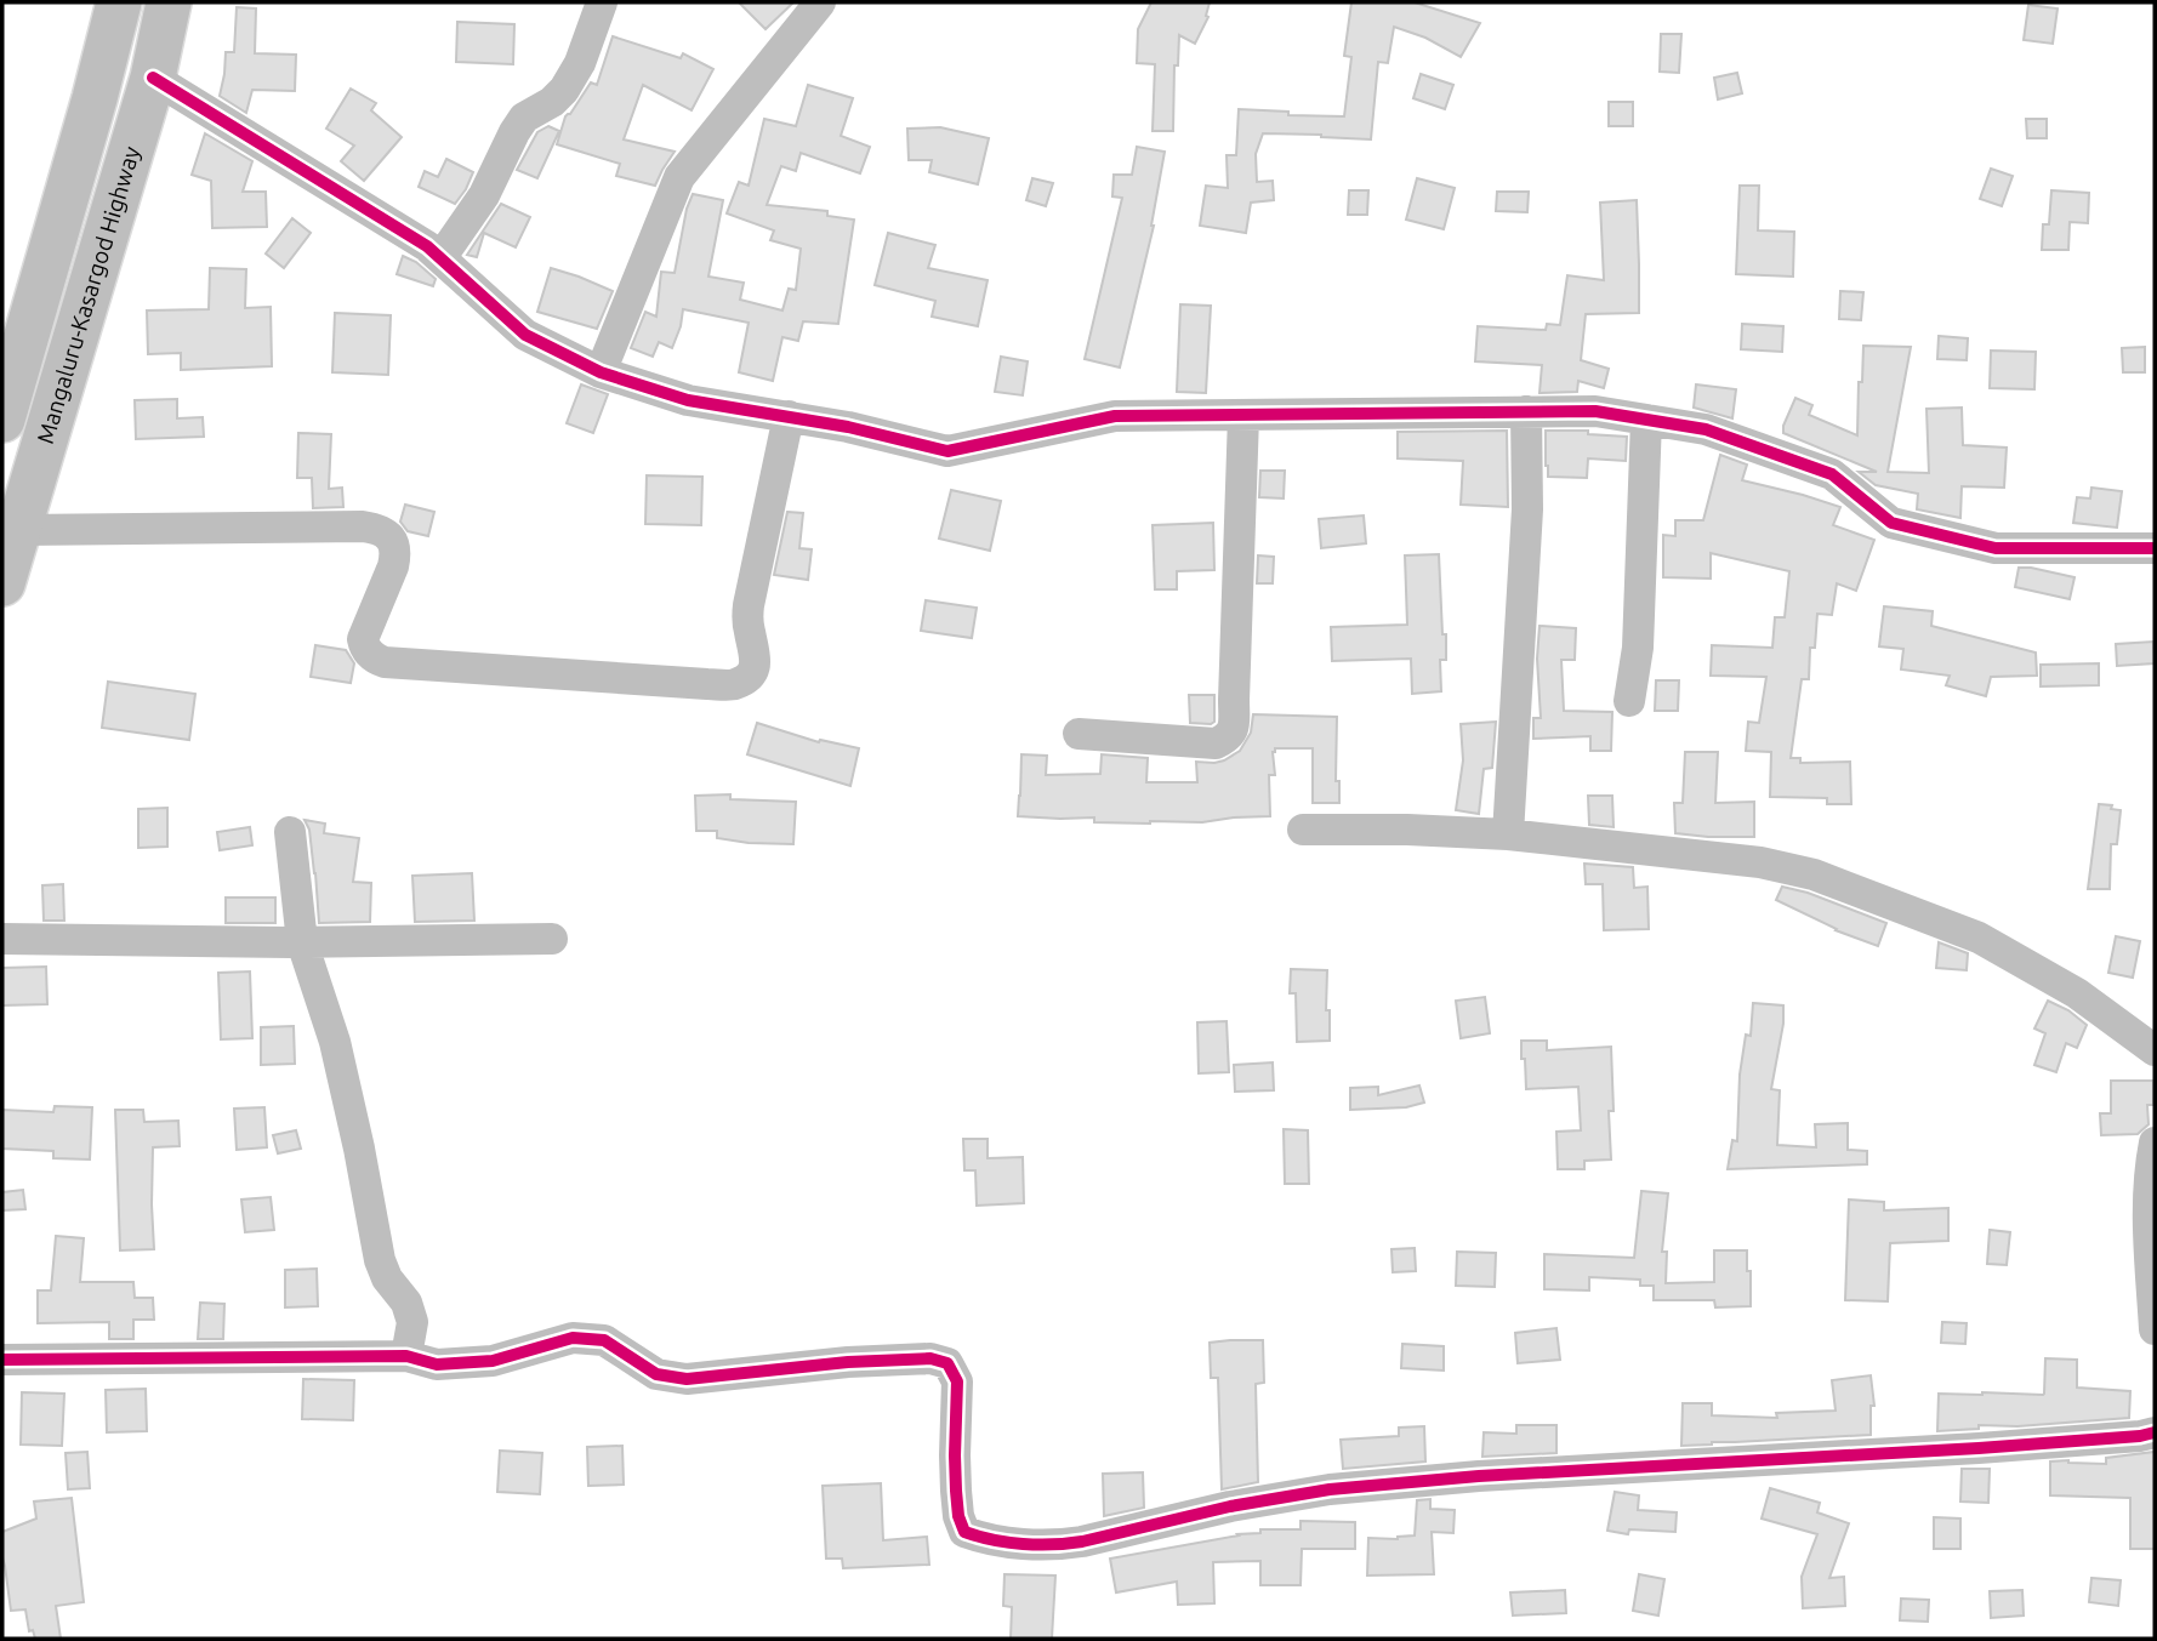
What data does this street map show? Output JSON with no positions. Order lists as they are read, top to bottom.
{
  "streets": {
    "highway": ["Mangaluru-Kasargod Highway"]
  }
}
